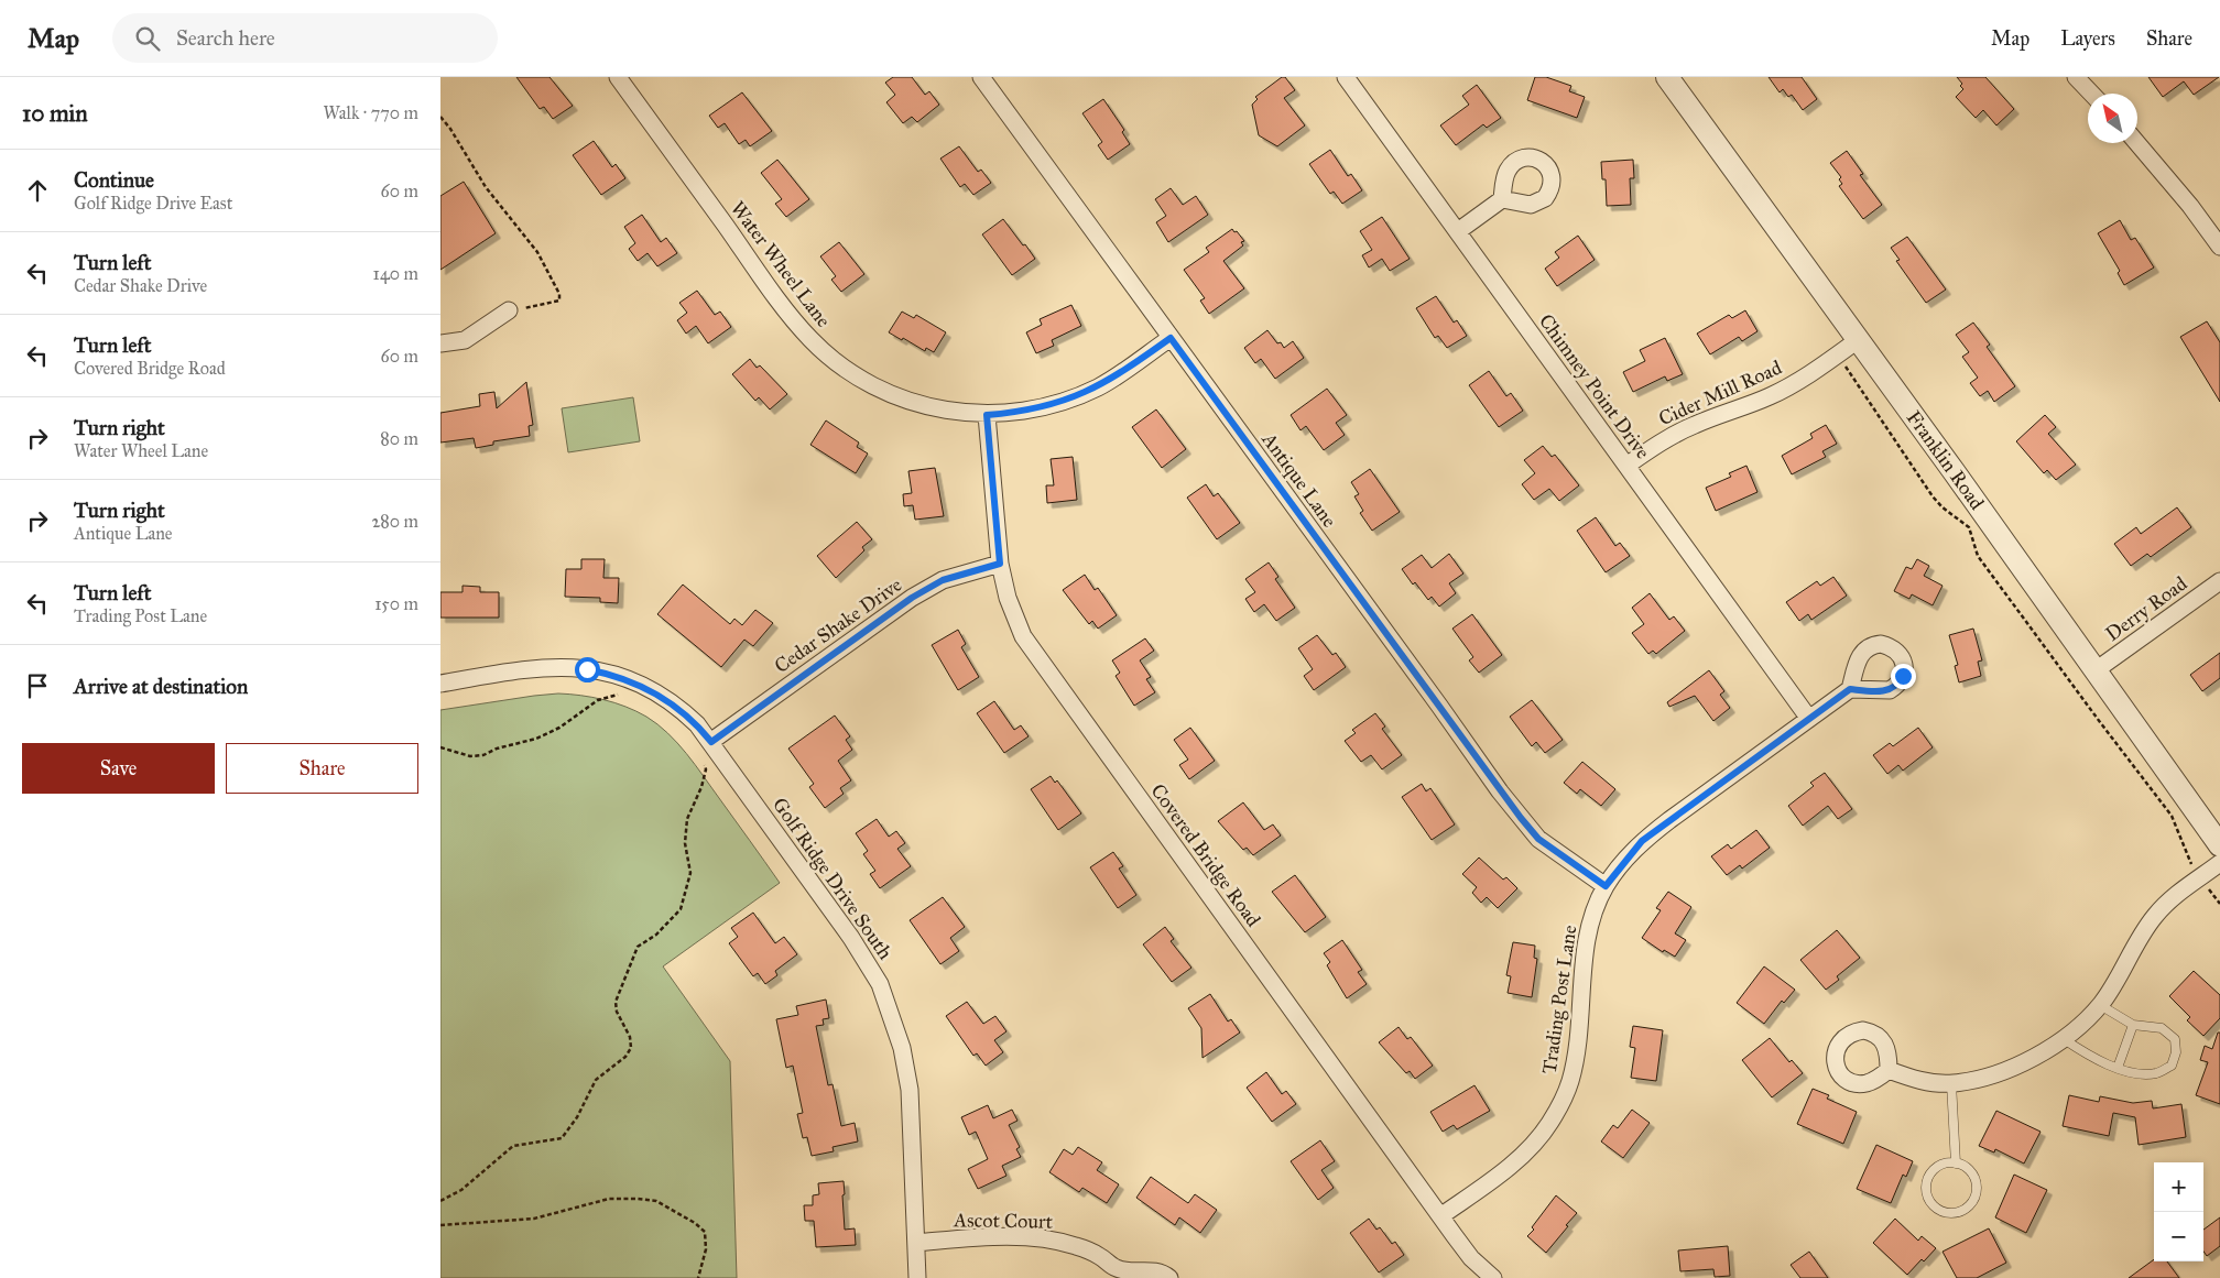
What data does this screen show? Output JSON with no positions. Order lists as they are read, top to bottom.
{
  "streets": {
    "street": [
      "Water Wheel Lane",
      "Chimney Point Drive",
      "Cider Mill Road",
      "Franklin Road",
      "Antique Lane",
      "Derry Road",
      "Cedar Shake Drive",
      "Covered Bridge Road",
      "Golf Ridge Drive South",
      "Trading Post Lane",
      "Ascot Court"
    ]
  },
  "crossings": [
    ["Water Wheel Lane", "Antique Lane"],
    ["Water Wheel Lane", "Covered Bridge Road"],
    ["Chimney Point Drive", "Cider Mill Road"],
    ["Chimney Point Drive", "Trading Post Lane"],
    ["Cider Mill Road", "Franklin Road"],
    ["Franklin Road", "Derry Road"],
    ["Antique Lane", "Trading Post Lane"],
    ["Cedar Shake Drive", "Covered Bridge Road"],
    ["Cedar Shake Drive", "Golf Ridge Drive South"],
    ["Covered Bridge Road", "Trading Post Lane"],
    ["Golf Ridge Drive South", "Ascot Court"]
  ],
  "north": "top left",
  "page": {
    "header": "Map",
    "search": "Search here",
    "nav": ["Map", "Layers", "Share"],
    "heading": ["10 min", "Walk · 770 m"],
    "list": [
      ["Continue", "Golf Ridge Drive East", "60 m"],
      ["Turn left", "Cedar Shake Drive", "140 m"],
      ["Turn left", "Covered Bridge Road", "60 m"],
      ["Turn right", "Water Wheel Lane", "80 m"],
      ["Turn right", "Antique Lane", "280 m"],
      ["Turn left", "Trading Post Lane", "150 m"],
      "Arrive at destination"
    ],
    "buttons": ["Save", "Share"],
    "map_buttons": ["+", "−"]
  }
}
